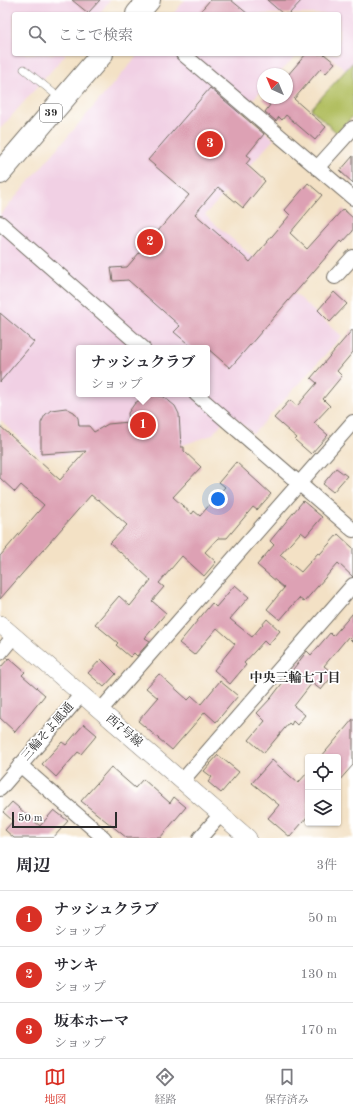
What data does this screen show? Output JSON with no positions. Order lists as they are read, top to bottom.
{
  "streets": {
    "highway": ["39"],
    "street": ["西7号線", "三輪そよ風通"]
  },
  "crossings": [
    ["西7号線", "三輪そよ風通"]
  ],
  "districts": ["中央三輪七丁目"],
  "scale_bar": "50 m",
  "north": "top left",
  "page": {
    "search": "ここで検索",
    "pins": ["3", "2", "1"],
    "popup": ["ナッシュクラブ", "ショップ"],
    "scale": "50 m",
    "heading": ["周辺", "3件"],
    "list": [
      {
        "mark": "1",
        "name": "ナッシュクラブ",
        "note": "ショップ",
        "value": "50 m"
      },
      {
        "mark": "2",
        "name": "サンキ",
        "note": "ショップ",
        "value": "130 m"
      },
      {
        "mark": "3",
        "name": "坂本ホーマ",
        "note": "ショップ",
        "value": "170 m"
      }
    ],
    "nav": ["地図", "経路", "保存済み"]
  }
}
